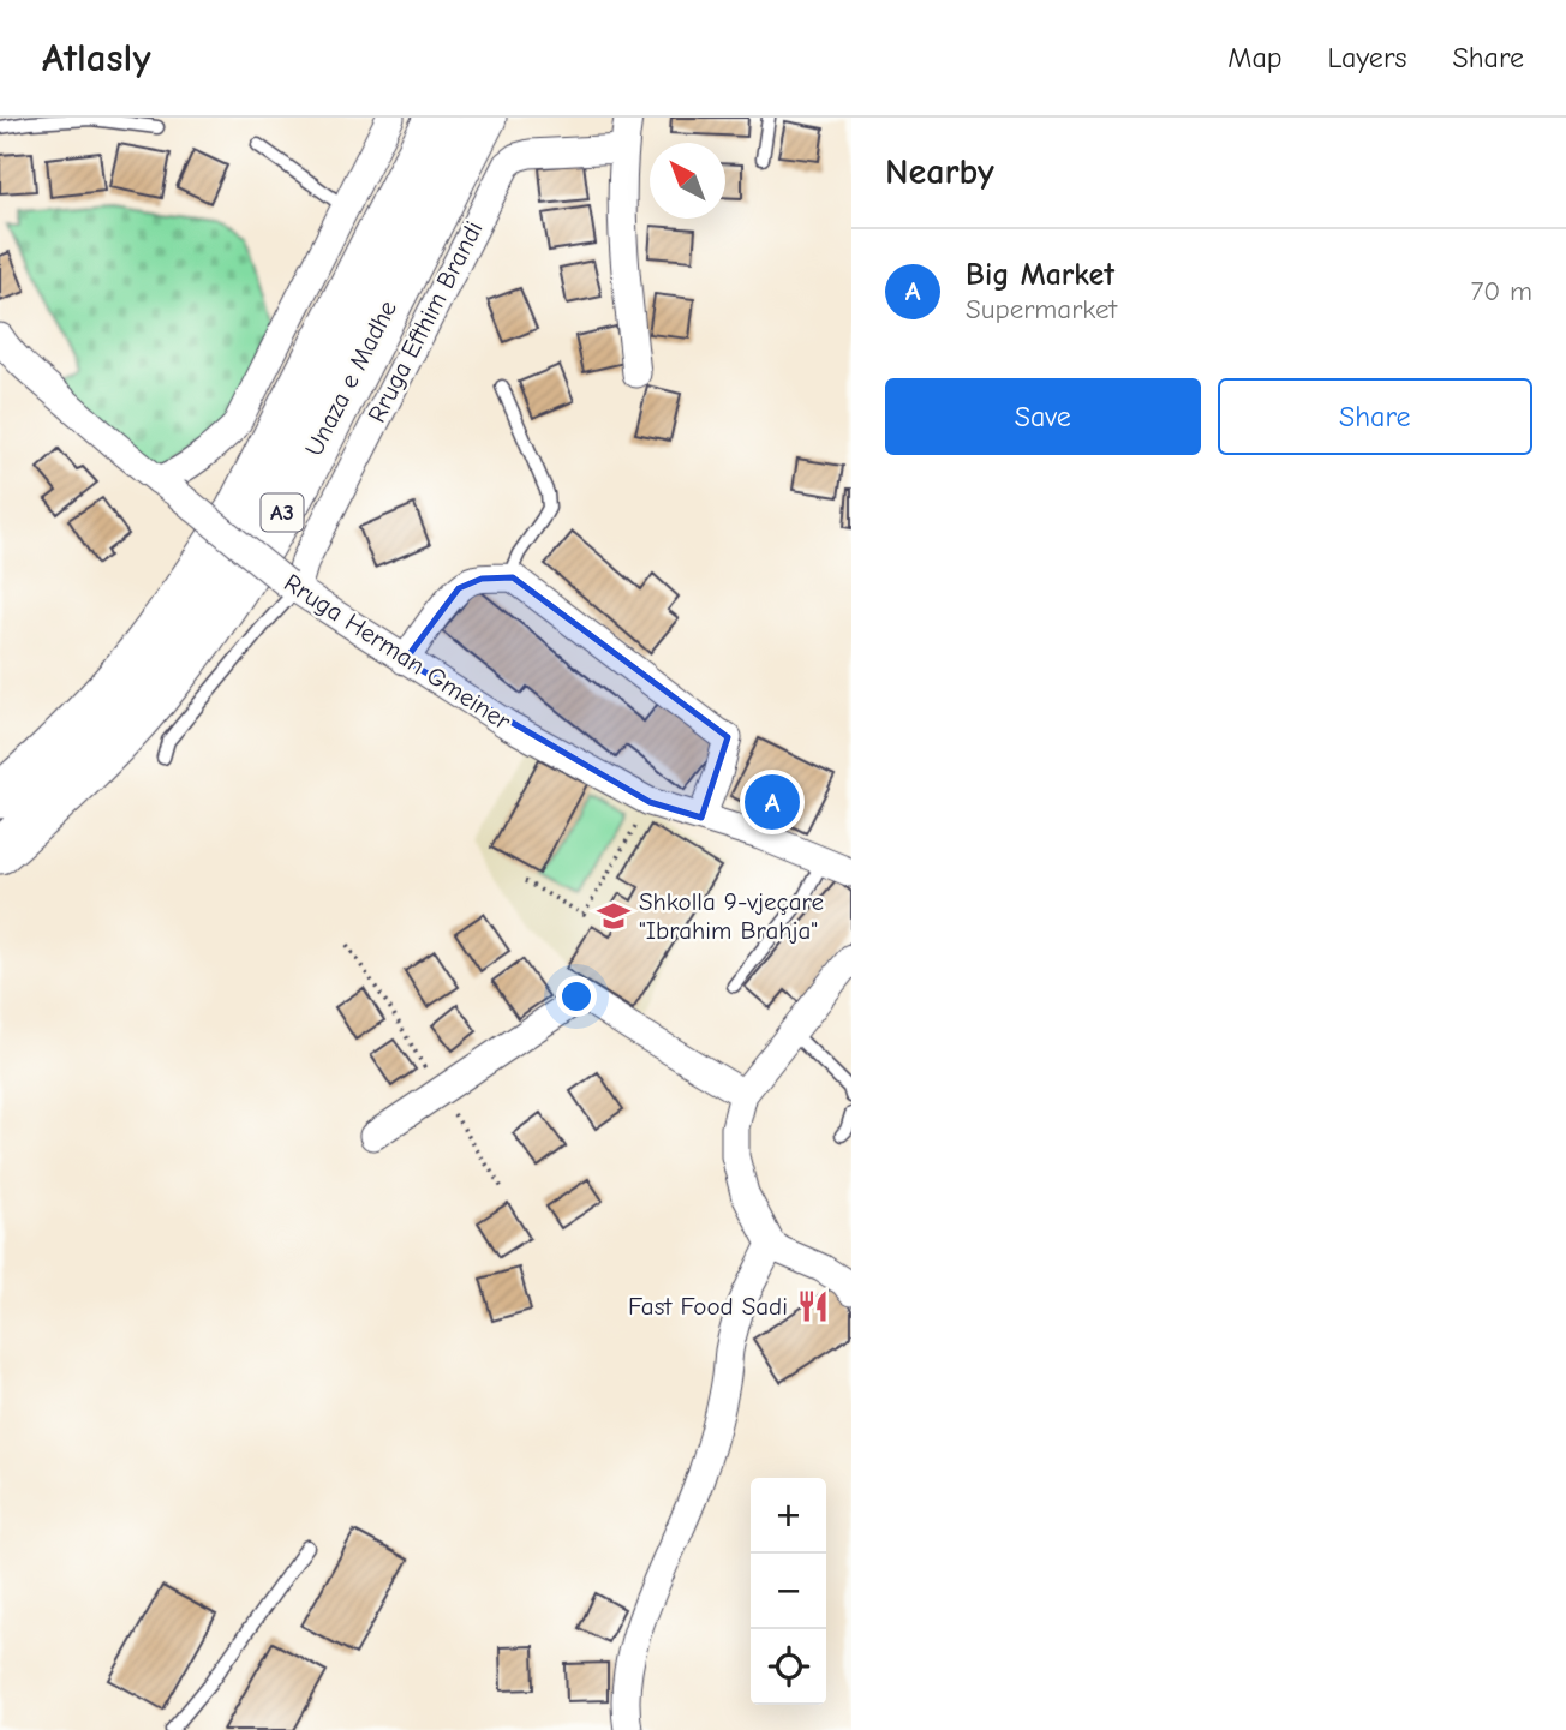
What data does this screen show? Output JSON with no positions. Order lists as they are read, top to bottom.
{
  "streets": {
    "highway": ["Unaza e Madhe", "A3"],
    "street": ["Rruga Efthim Brandi", "Rruga Herman Gmeiner"]
  },
  "crossings": [
    ["Rruga Efthim Brandi", "Rruga Herman Gmeiner"]
  ],
  "places": {
    "school or university": ["Shkolla 9-vjeçare \"Ibrahim Brahja\""],
    "restaurant": ["Fast Food Sadi"]
  },
  "north": "top left",
  "page": {
    "header": "Atlasly",
    "nav": ["Map", "Layers", "Share"],
    "heading": "Nearby",
    "list": [
      {
        "mark": "A",
        "name": "Big Market",
        "note": "Supermarket",
        "value": "70 m"
      }
    ],
    "buttons": ["Save", "Share"],
    "pins": "A",
    "map_buttons": ["+", "−"]
  }
}
